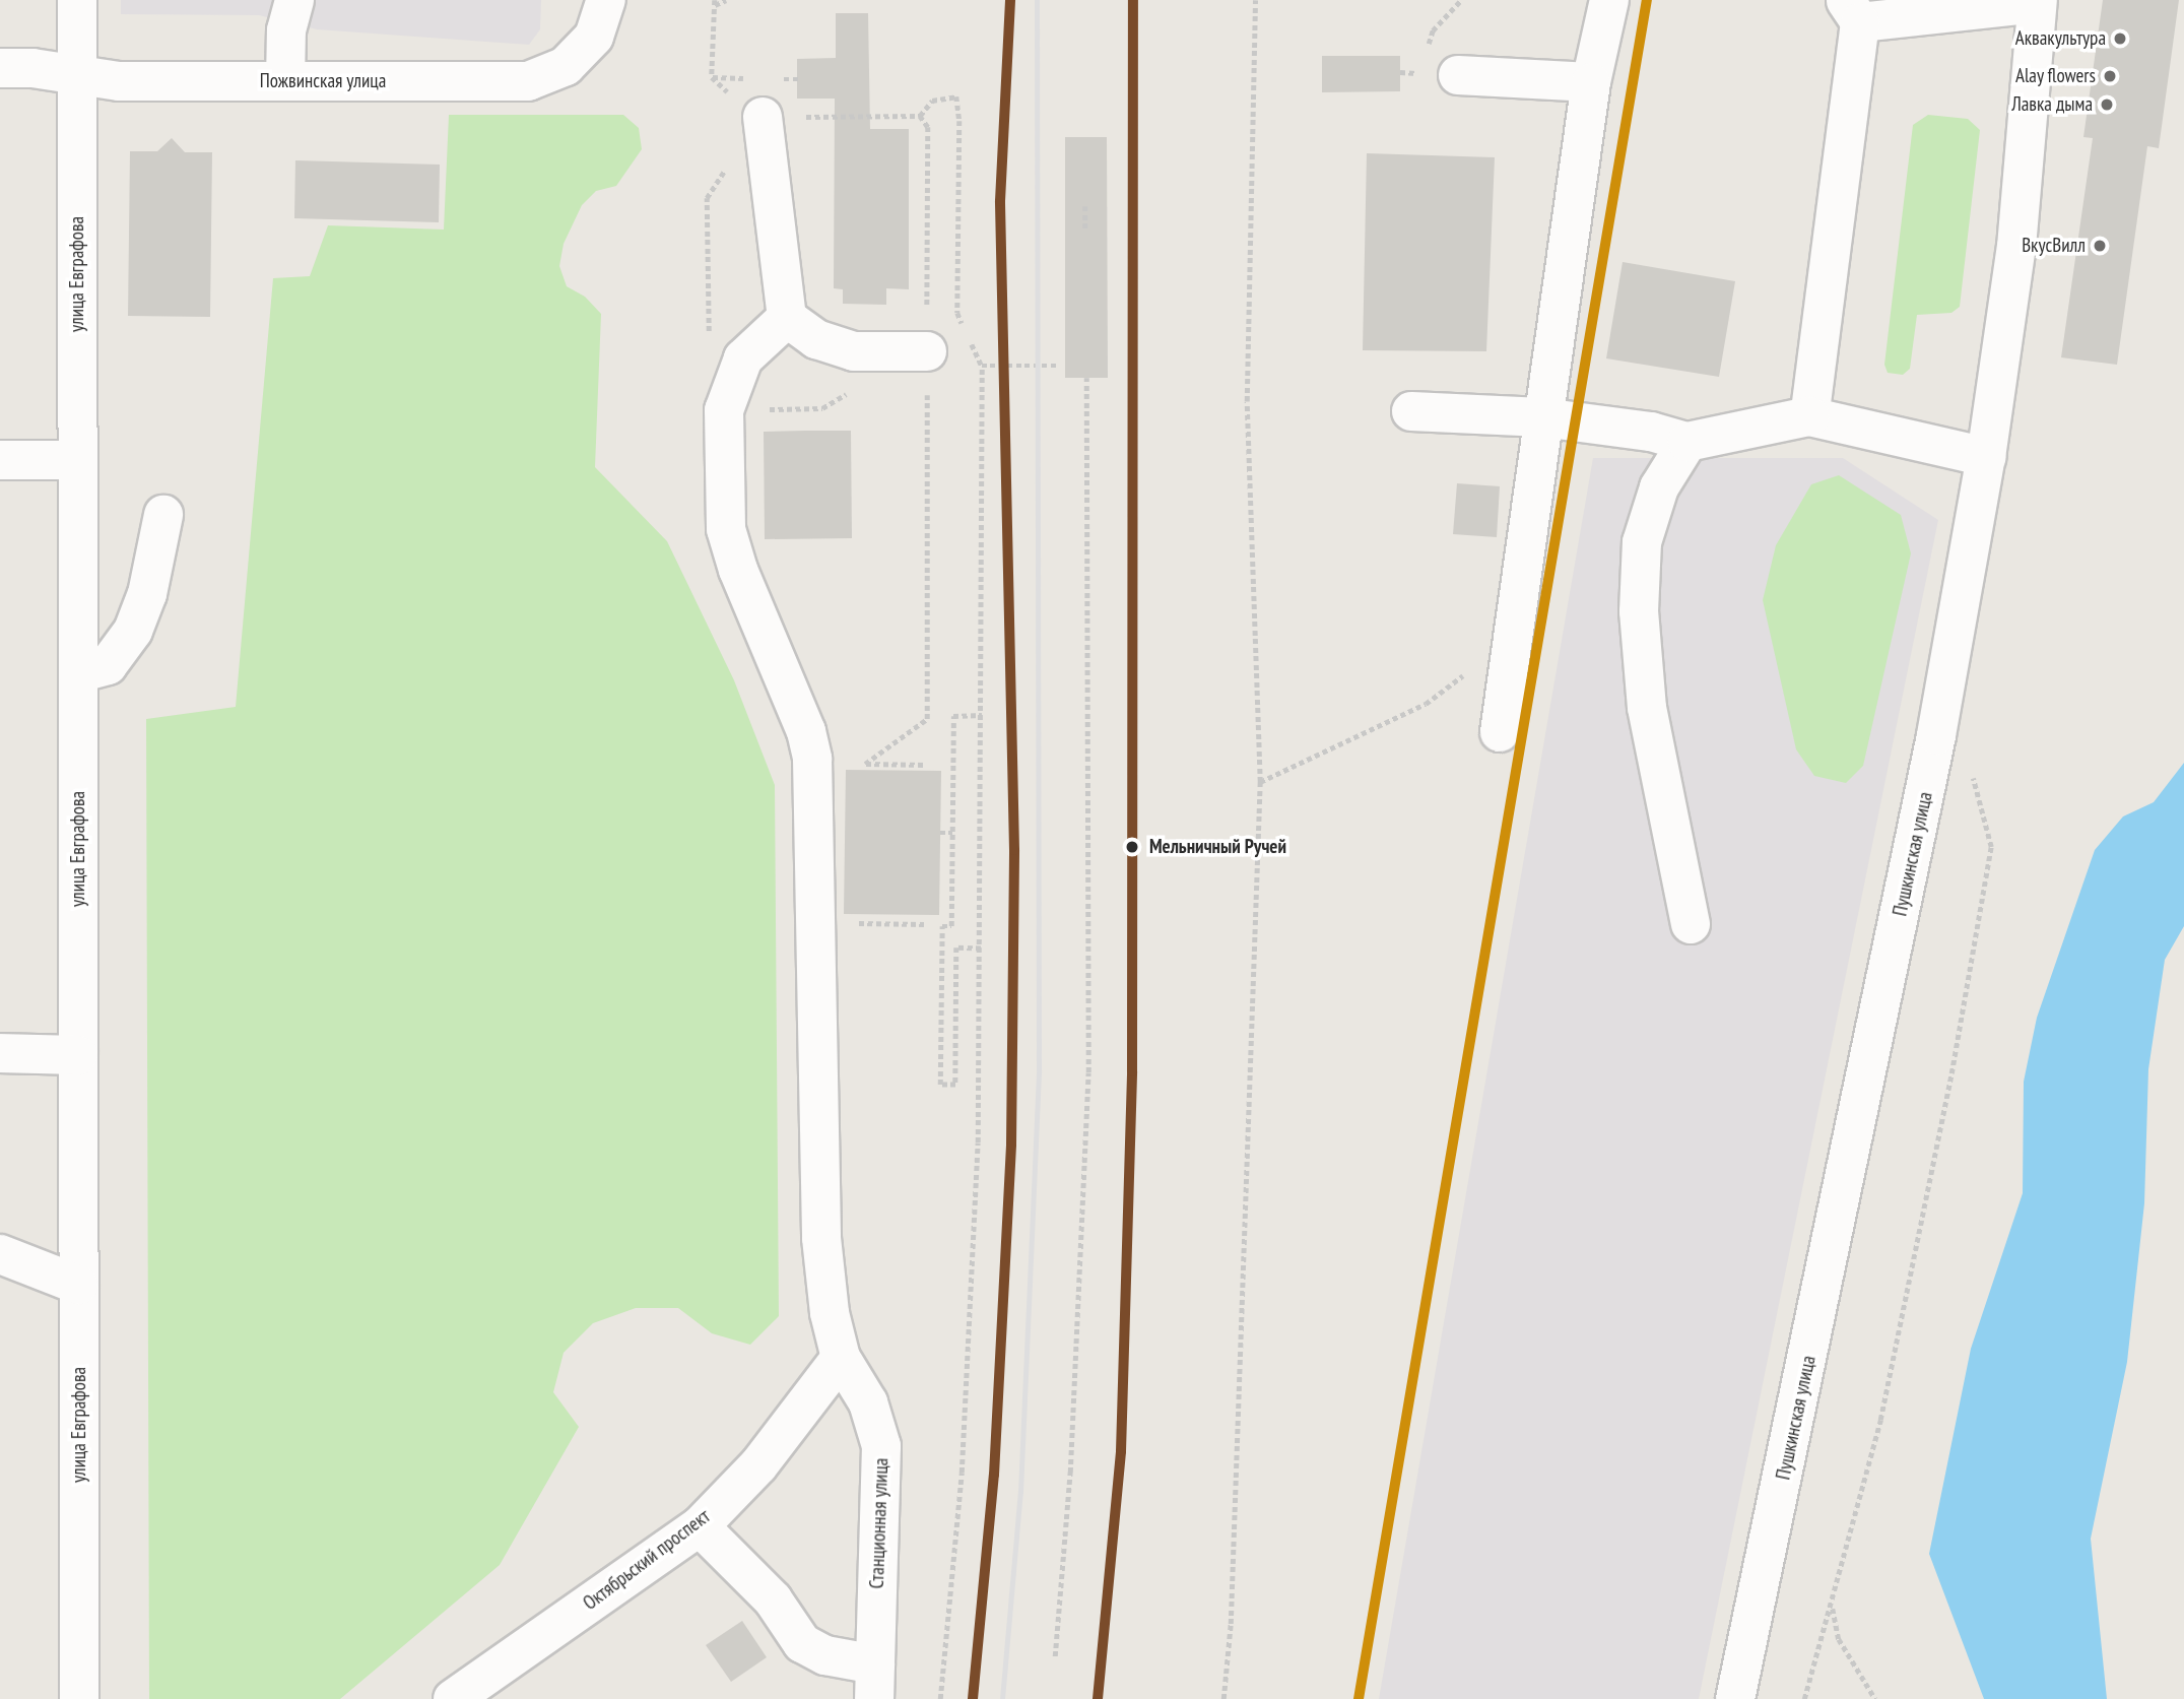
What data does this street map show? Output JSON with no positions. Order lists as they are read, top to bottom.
{
  "streets": {
    "street": [
      "Пожвинская улица",
      "улица Евграфова",
      "Пушкинская улица",
      "Станционная улица",
      "Октябрьский проспект"
    ]
  },
  "crossings": [
    ["Пожвинская улица", "улица Евграфова"],
    ["Станционная улица", "Октябрьский проспект"]
  ],
  "places": [
    "Аквакультура",
    "Alay flowers",
    "Лавка дыма",
    "ВкусВилл",
    "Мельничный Ручей"
  ]
}
